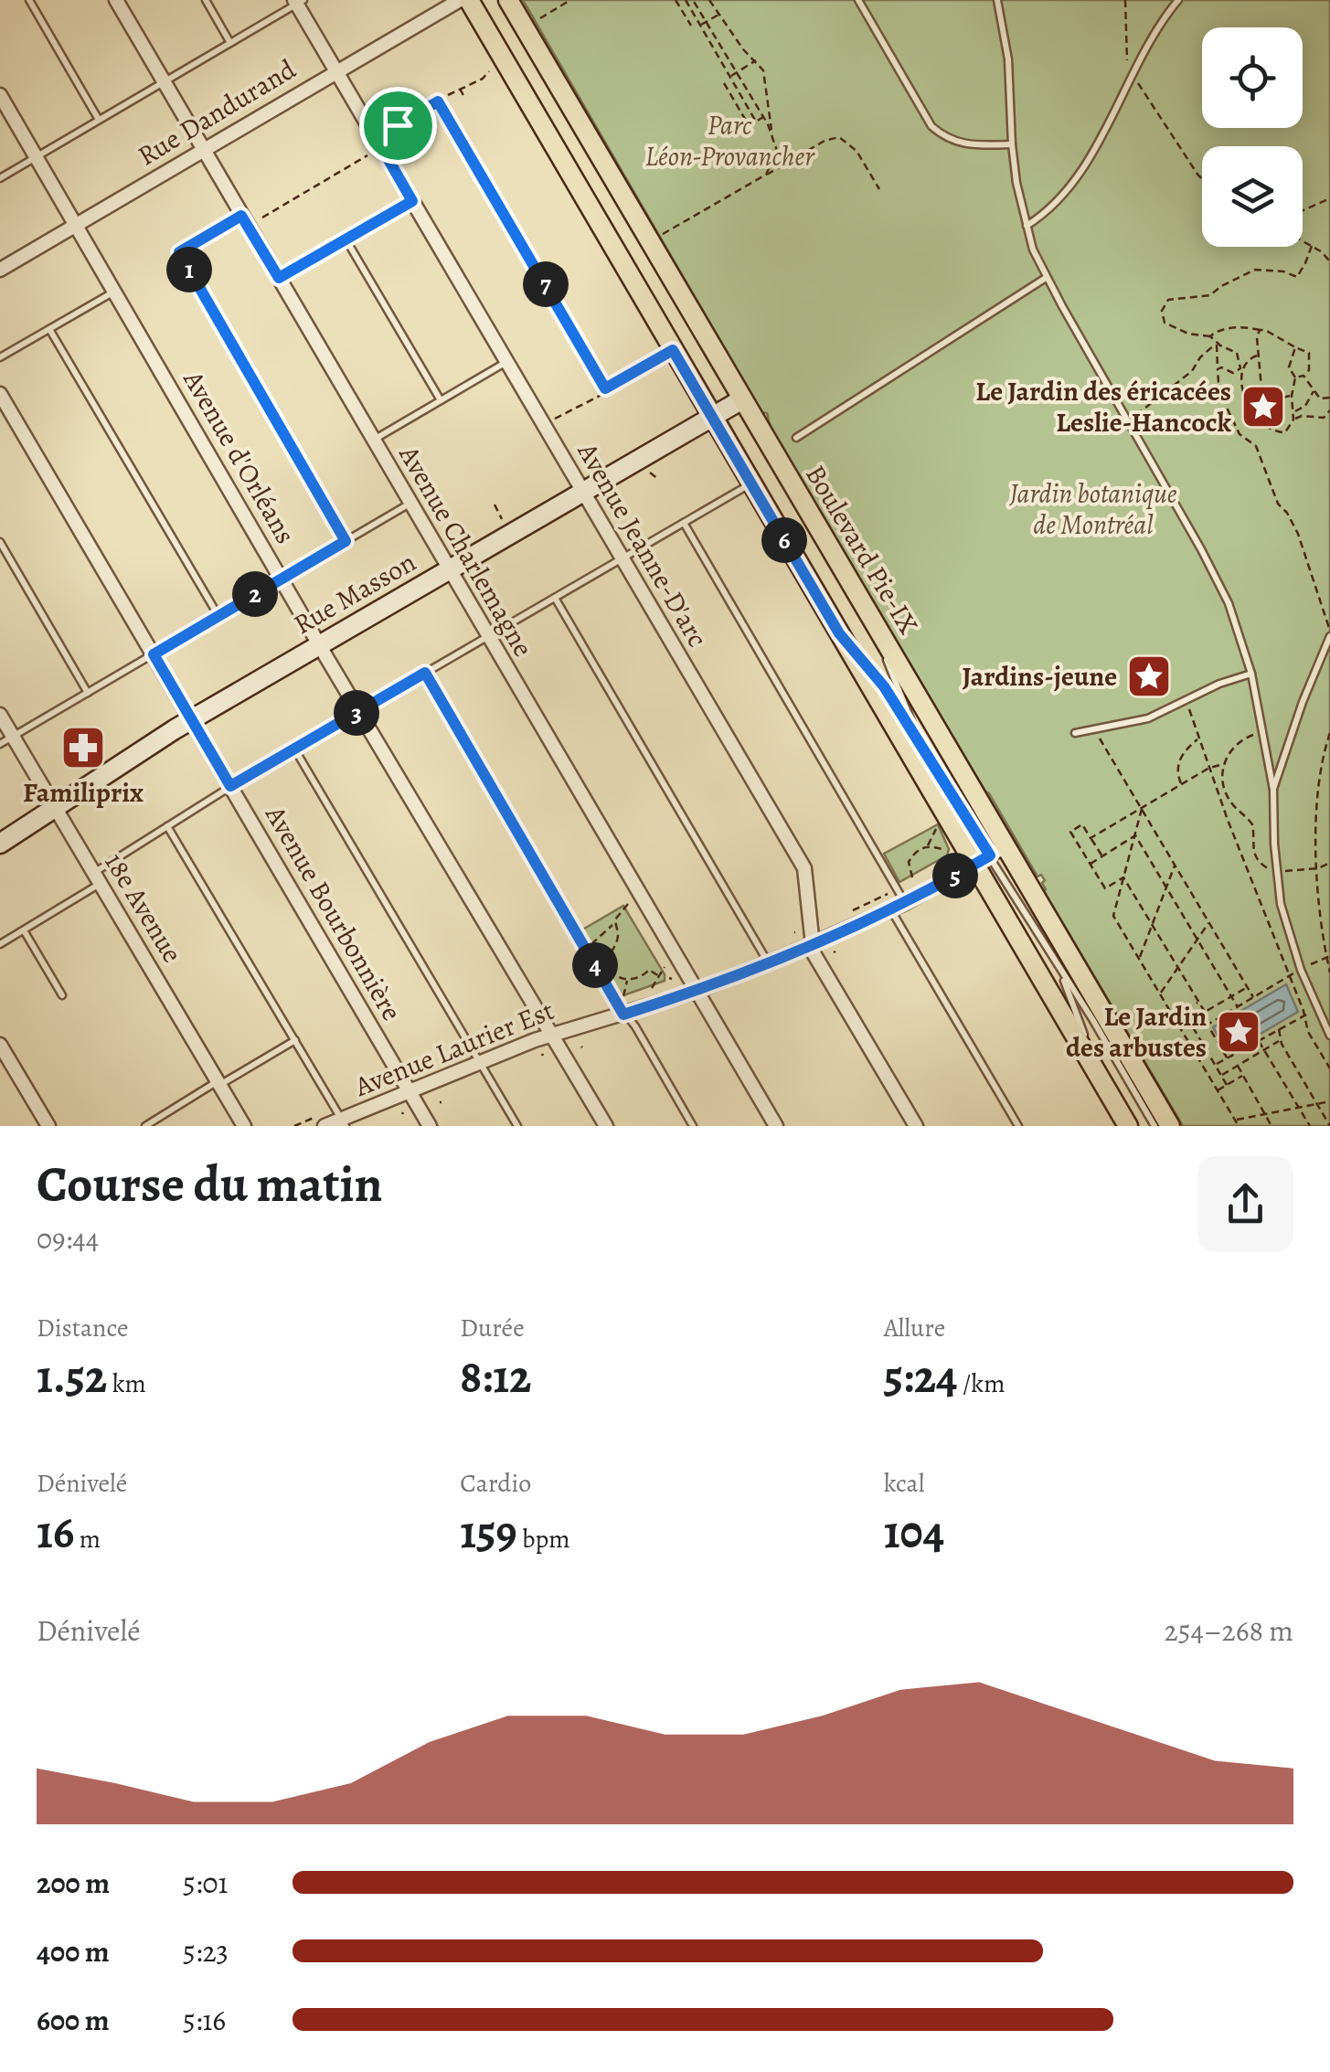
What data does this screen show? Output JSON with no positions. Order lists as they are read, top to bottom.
{
  "streets": {
    "main road": ["Boulevard Pie-IX"],
    "street": [
      "Rue Dandurand",
      "Avenue d'Orléans",
      "Avenue Jeanne-D'arc",
      "Avenue Charlemagne",
      "Rue Masson",
      "18e Avenue",
      "Avenue Bourbonnière",
      "Avenue Laurier Est"
    ]
  },
  "crossings": [
    ["Rue Dandurand", "Avenue d'Orléans"],
    ["Rue Dandurand", "Avenue Jeanne-D'arc"],
    ["Rue Dandurand", "Avenue Charlemagne"],
    ["Avenue d'Orléans", "Rue Masson"],
    ["Avenue d'Orléans", "Avenue Laurier Est"],
    ["Avenue Jeanne-D'arc", "Rue Masson"],
    ["Avenue Jeanne-D'arc", "Avenue Laurier Est"],
    ["Boulevard Pie-IX", "Rue Masson"],
    ["Boulevard Pie-IX", "Avenue Laurier Est"],
    ["Avenue Charlemagne", "Rue Masson"],
    ["Avenue Charlemagne", "Avenue Laurier Est"],
    ["Rue Masson", "18e Avenue"],
    ["Rue Masson", "Avenue Bourbonnière"],
    ["Avenue Bourbonnière", "Avenue Laurier Est"]
  ],
  "parks": ["Parc Léon-Provancher", "Jardin botanique de Montréal"],
  "places": {
    "place": ["Le Jardin des éricacées Leslie-Hancock", "Jardins-jeune", "Le Jardin des arbustes"],
    "pharmacy": ["Familiprix"]
  },
  "page": {
    "pins": [
      "1",
      "7",
      "6",
      "2",
      "3",
      "5",
      "4"
    ],
    "heading": ["Course du matin", "09:44"],
    "stats": [
      ["Distance", "1.52 km"],
      ["Durée", "8:12"],
      ["Allure", "5:24 /km"],
      ["Dénivelé", "16 m"],
      ["Cardio", "159 bpm"],
      ["kcal", "104"]
    ],
    "chart": ["Dénivelé", "254–268 m"],
    "list": [
      {
        "name": "200 m",
        "note": "5:01"
      },
      {
        "name": "400 m",
        "note": "5:23"
      },
      {
        "name": "600 m",
        "note": "5:16"
      }
    ]
  }
}
